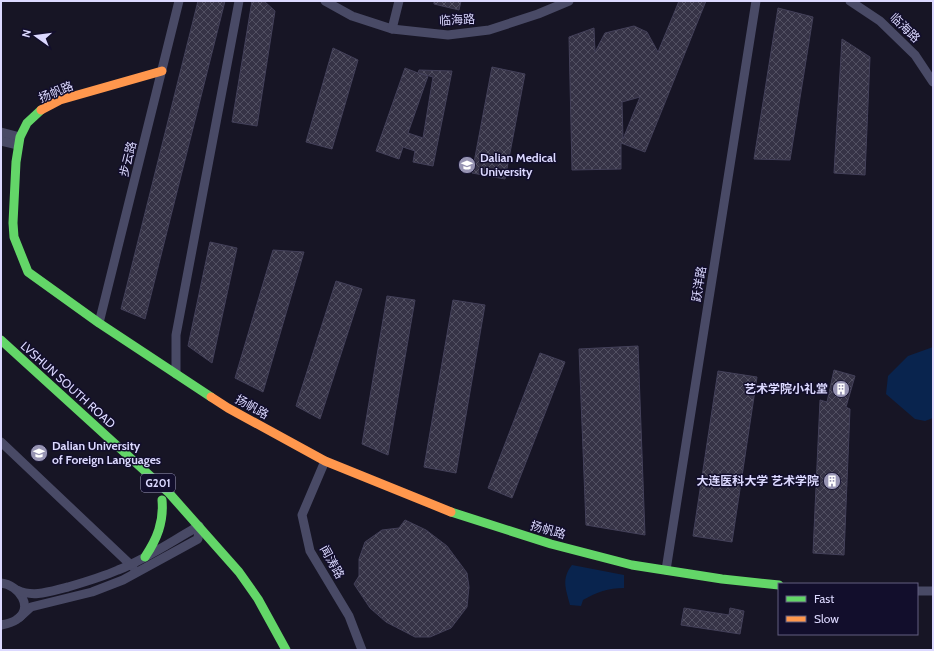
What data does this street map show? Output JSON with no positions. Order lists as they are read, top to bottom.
{
  "streets": {
    "main road": ["扬帆路", "LVSHUN SOUTH ROAD", "G201"],
    "street": [
      "临海路",
      "步云路",
      "跃洋路",
      "闻涛路"
    ]
  },
  "crossings": [
    ["扬帆路", "步云路"],
    ["扬帆路", "跃洋路"],
    ["扬帆路", "闻涛路"]
  ],
  "places": {
    "school or university": ["Dalian Medical University", "Dalian University of Foreign Languages"],
    "building": ["艺术学院小礼堂", "大连医科大学 艺术学院"]
  },
  "legend": ["Fast", "Slow"],
  "north": "left"
}
